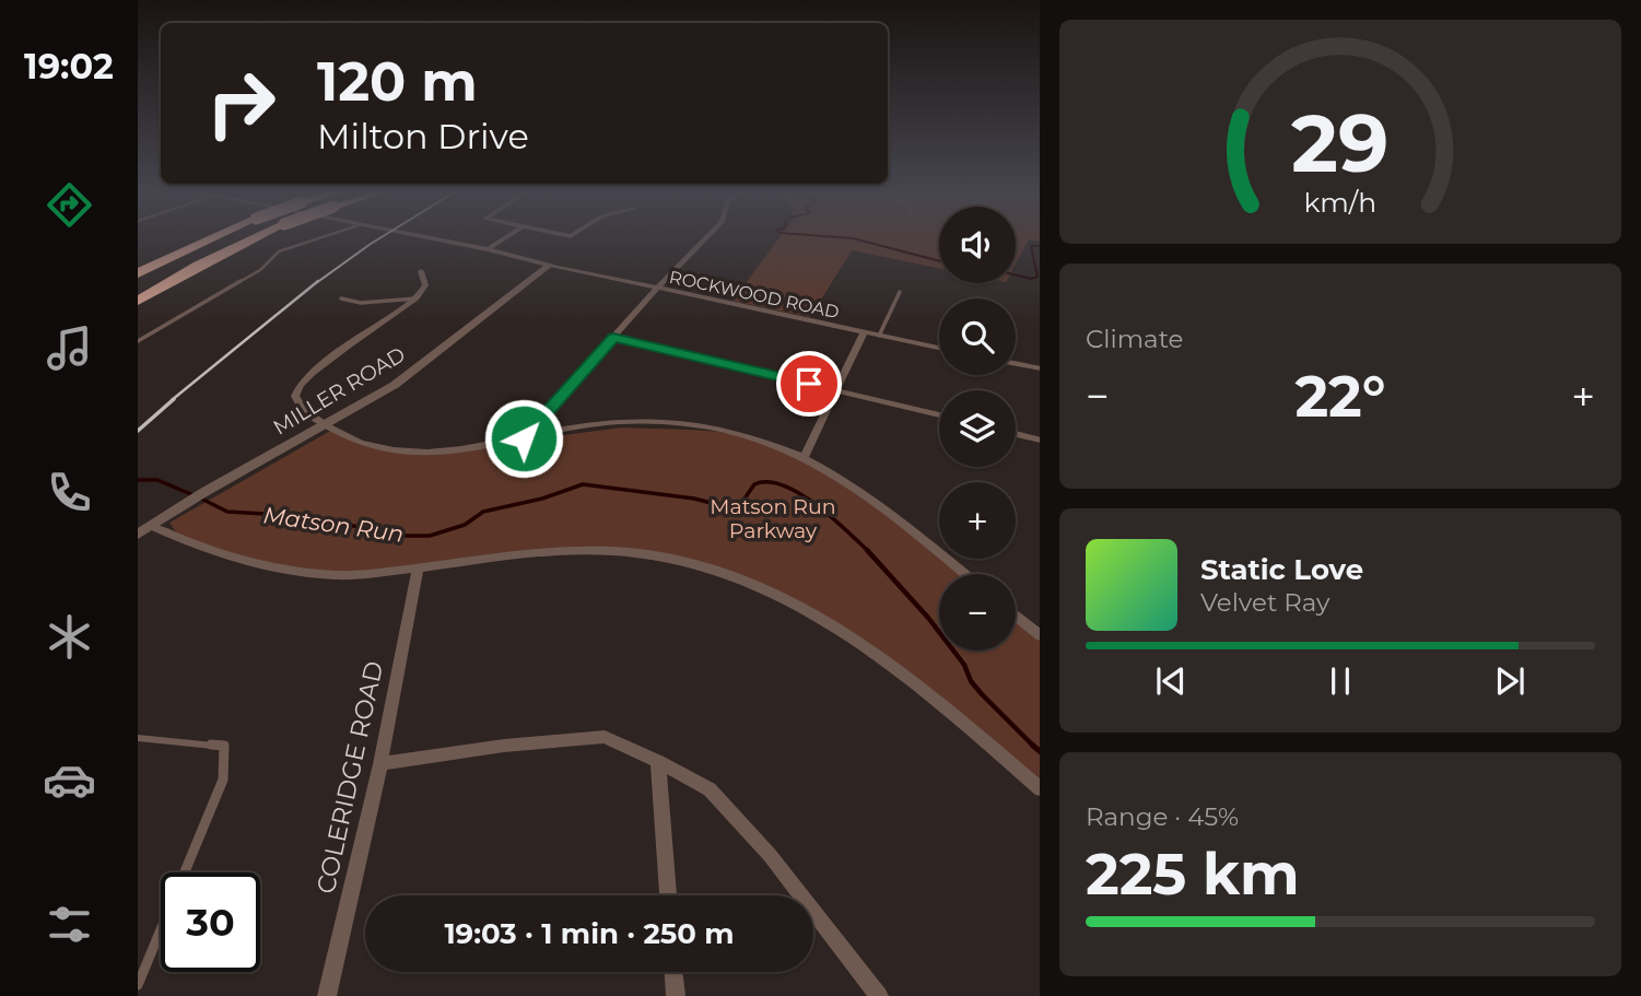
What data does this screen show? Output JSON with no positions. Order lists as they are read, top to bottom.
{
  "streets": {
    "street": ["ROCKWOOD ROAD", "MILLER ROAD", "COLERIDGE ROAD"]
  },
  "crossings": [
    ["ROCKWOOD ROAD", "MILLER ROAD"]
  ],
  "water": ["Matson Run"],
  "parks": ["Matson Run Parkway"],
  "page": {
    "tabs": "19:02",
    "turn": ["120 m", "Milton Drive"],
    "map_buttons": ["+", "−"],
    "tile": [
      "Climate",
      ["Range · 45%", "225 km"]
    ],
    "heat": ["−", "22°", "+"],
    "song": ["Static Love", "Velvet Ray"],
    "limit": "30",
    "trip": "19:03 · 1 min · 250 m",
    "gauge": ["29", "km/h"]
  }
}
